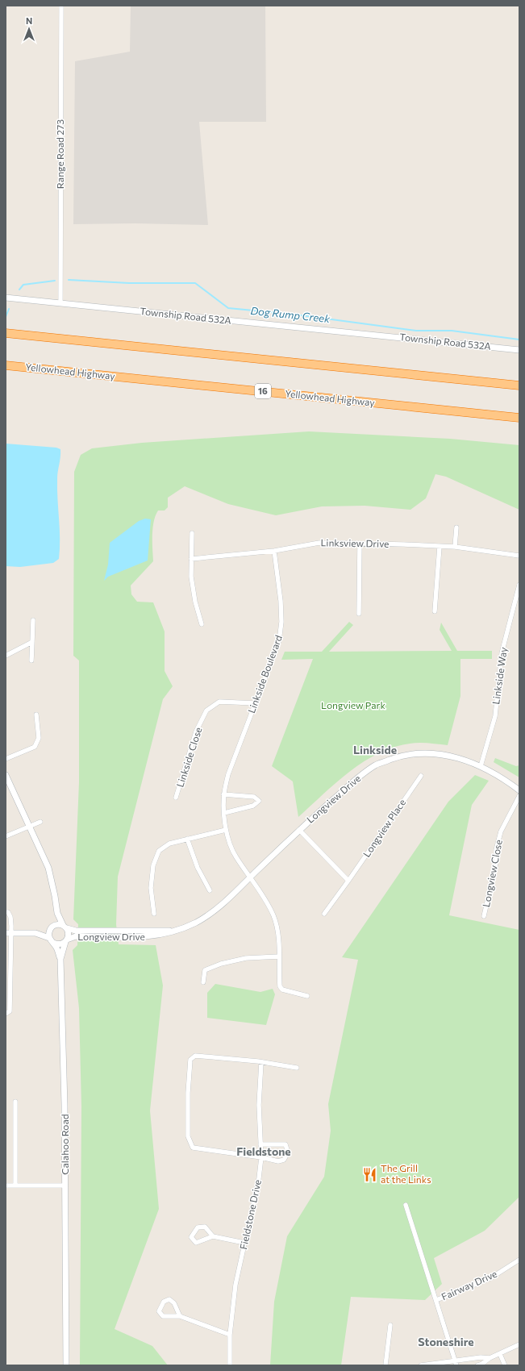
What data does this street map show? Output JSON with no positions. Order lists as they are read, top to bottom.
{
  "streets": {
    "highway": ["Yellowhead Highway", "16"],
    "street": [
      "Range Road 273",
      "Township Road 532A",
      "Linksview Drive",
      "Linkside Boulevard",
      "Linkside Way",
      "Linkside Close",
      "Longview Drive",
      "Longview Place",
      "Longview Close",
      "Calahoo Road",
      "Fieldstone Drive",
      "Fairway Drive"
    ]
  },
  "crossings": [
    ["Range Road 273", "Township Road 532A"],
    ["Linksview Drive", "Linkside Boulevard"],
    ["Linkside Boulevard", "Linkside Close"],
    ["Linkside Boulevard", "Longview Drive"],
    ["Linkside Way", "Longview Drive"],
    ["Longview Drive", "Calahoo Road"]
  ],
  "districts": ["Linkside", "Fieldstone", "Stoneshire"],
  "water": ["Dog Rump Creek"],
  "parks": ["Longview Park"],
  "places": {
    "restaurant": ["The Grill at the Links"]
  },
  "north": "top"
}
